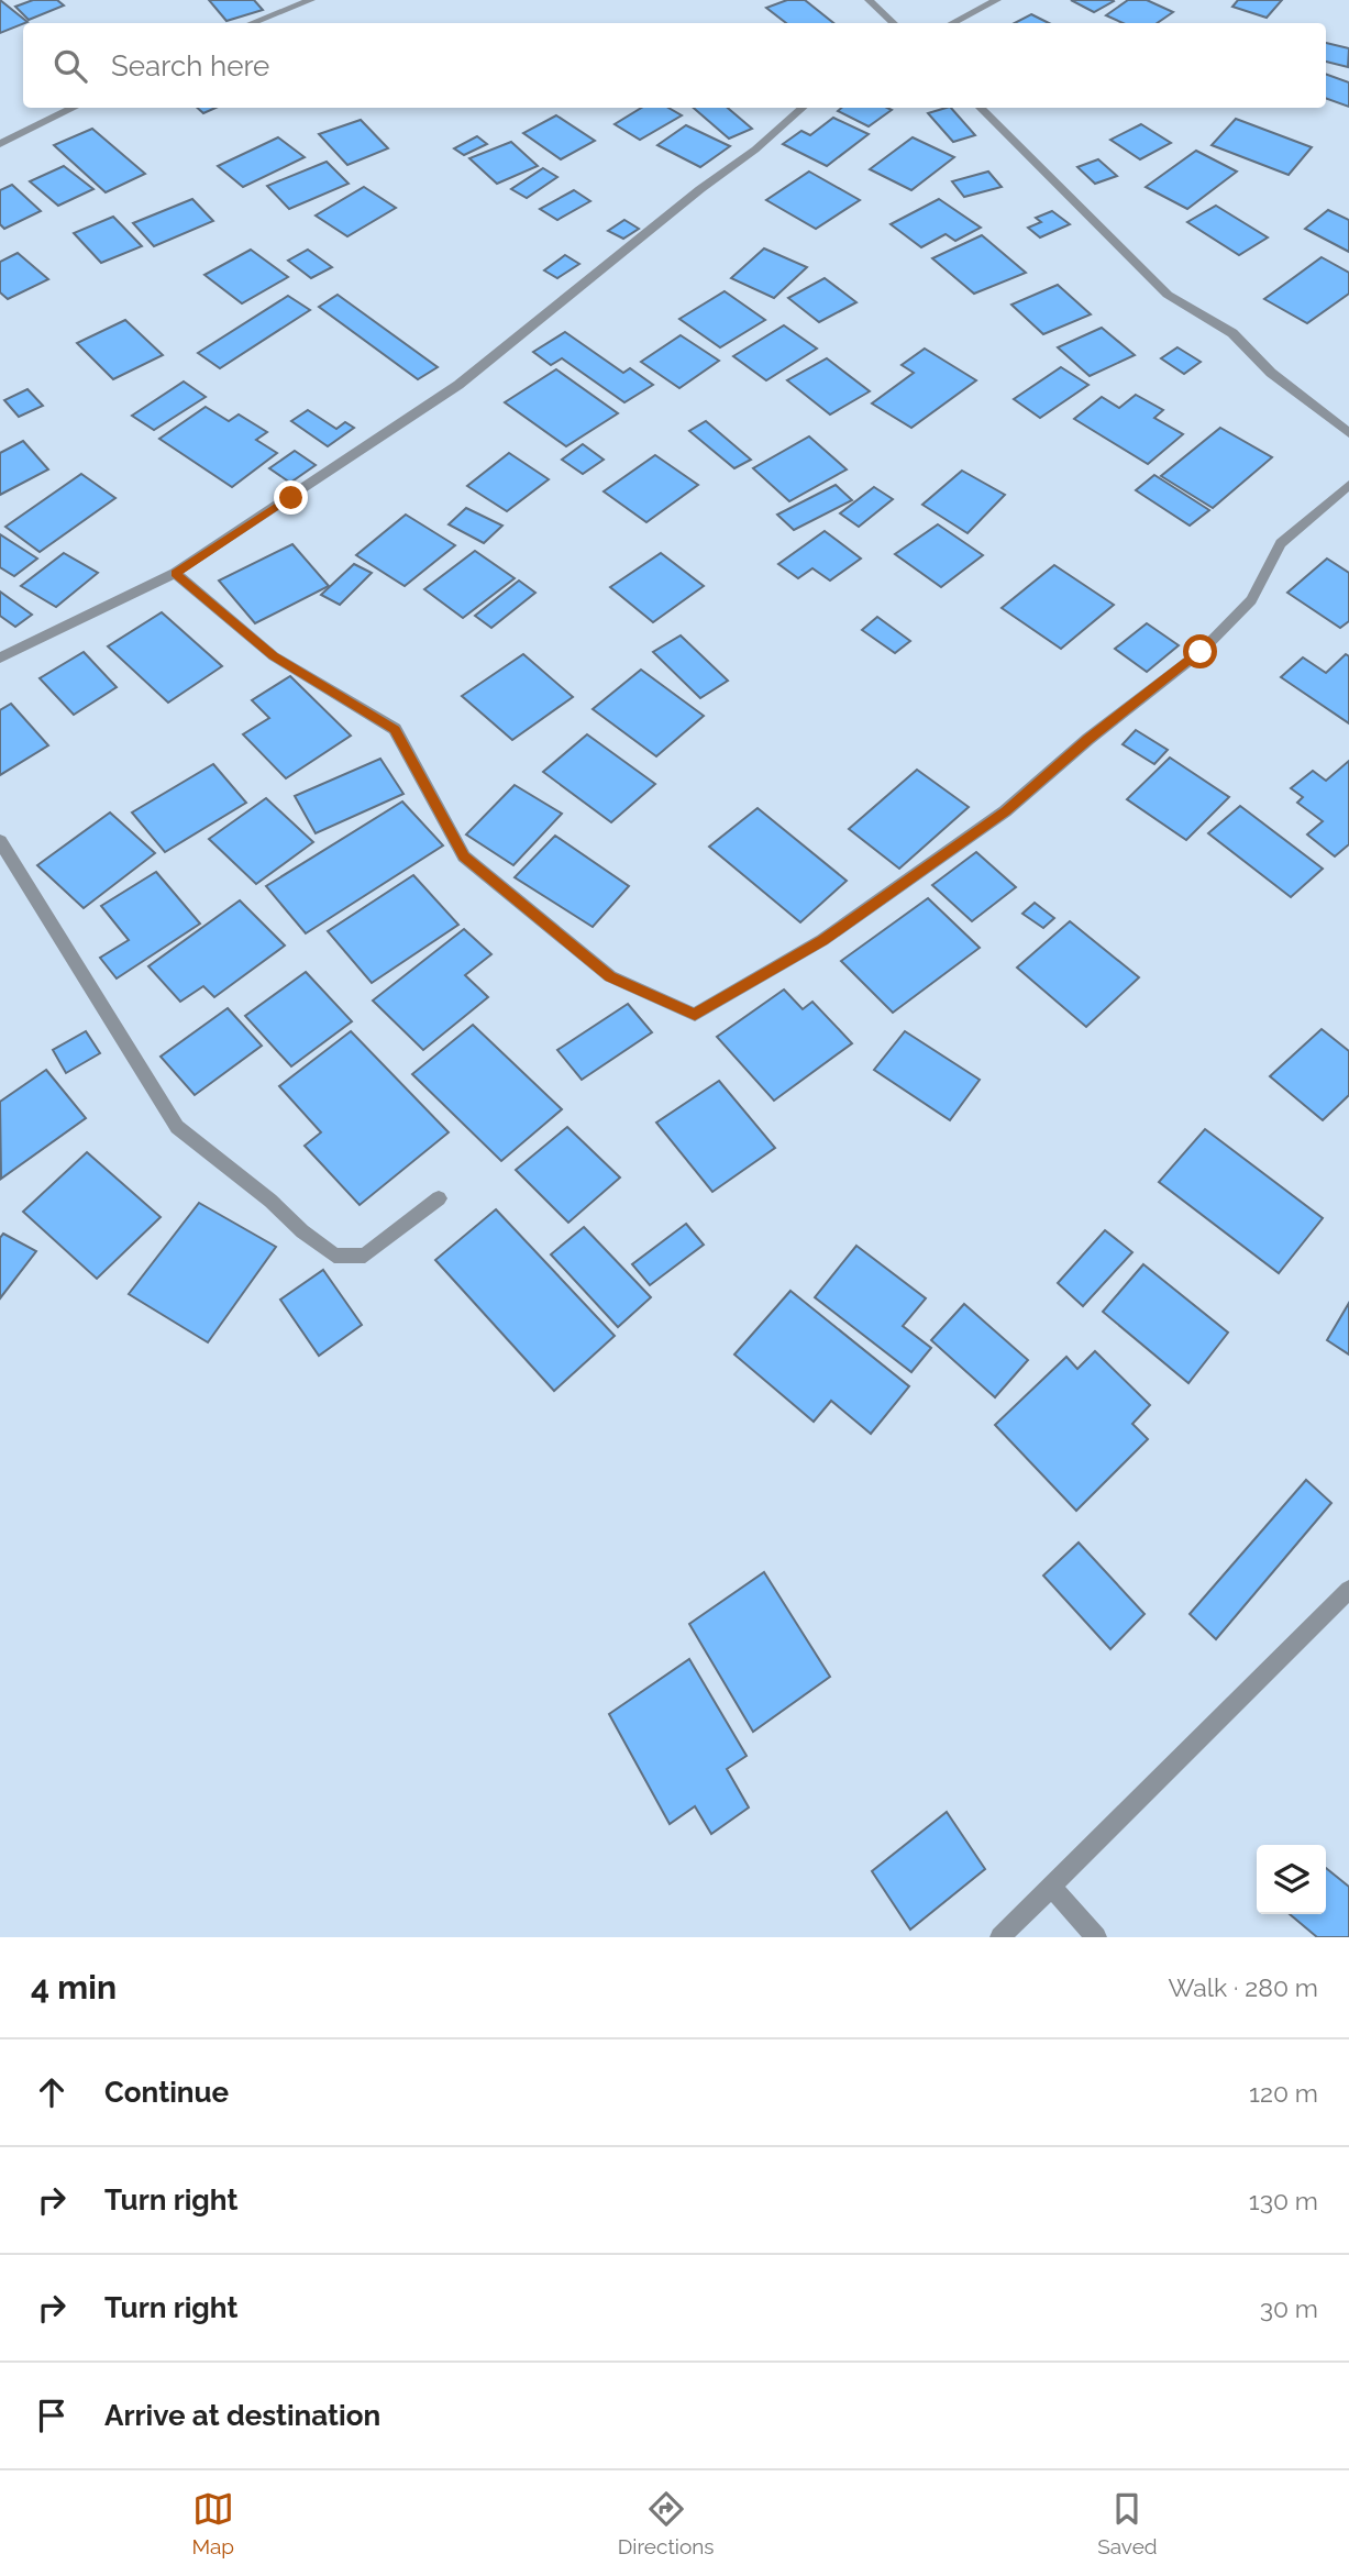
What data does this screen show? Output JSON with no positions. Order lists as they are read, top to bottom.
{
  "page": {
    "search": "Search here",
    "heading": ["4 min", "Walk · 280 m"],
    "list": [
      ["Continue", "120 m"],
      ["Turn right", "130 m"],
      ["Turn right", "30 m"],
      "Arrive at destination"
    ],
    "nav": ["Map", "Directions", "Saved"]
  }
}
